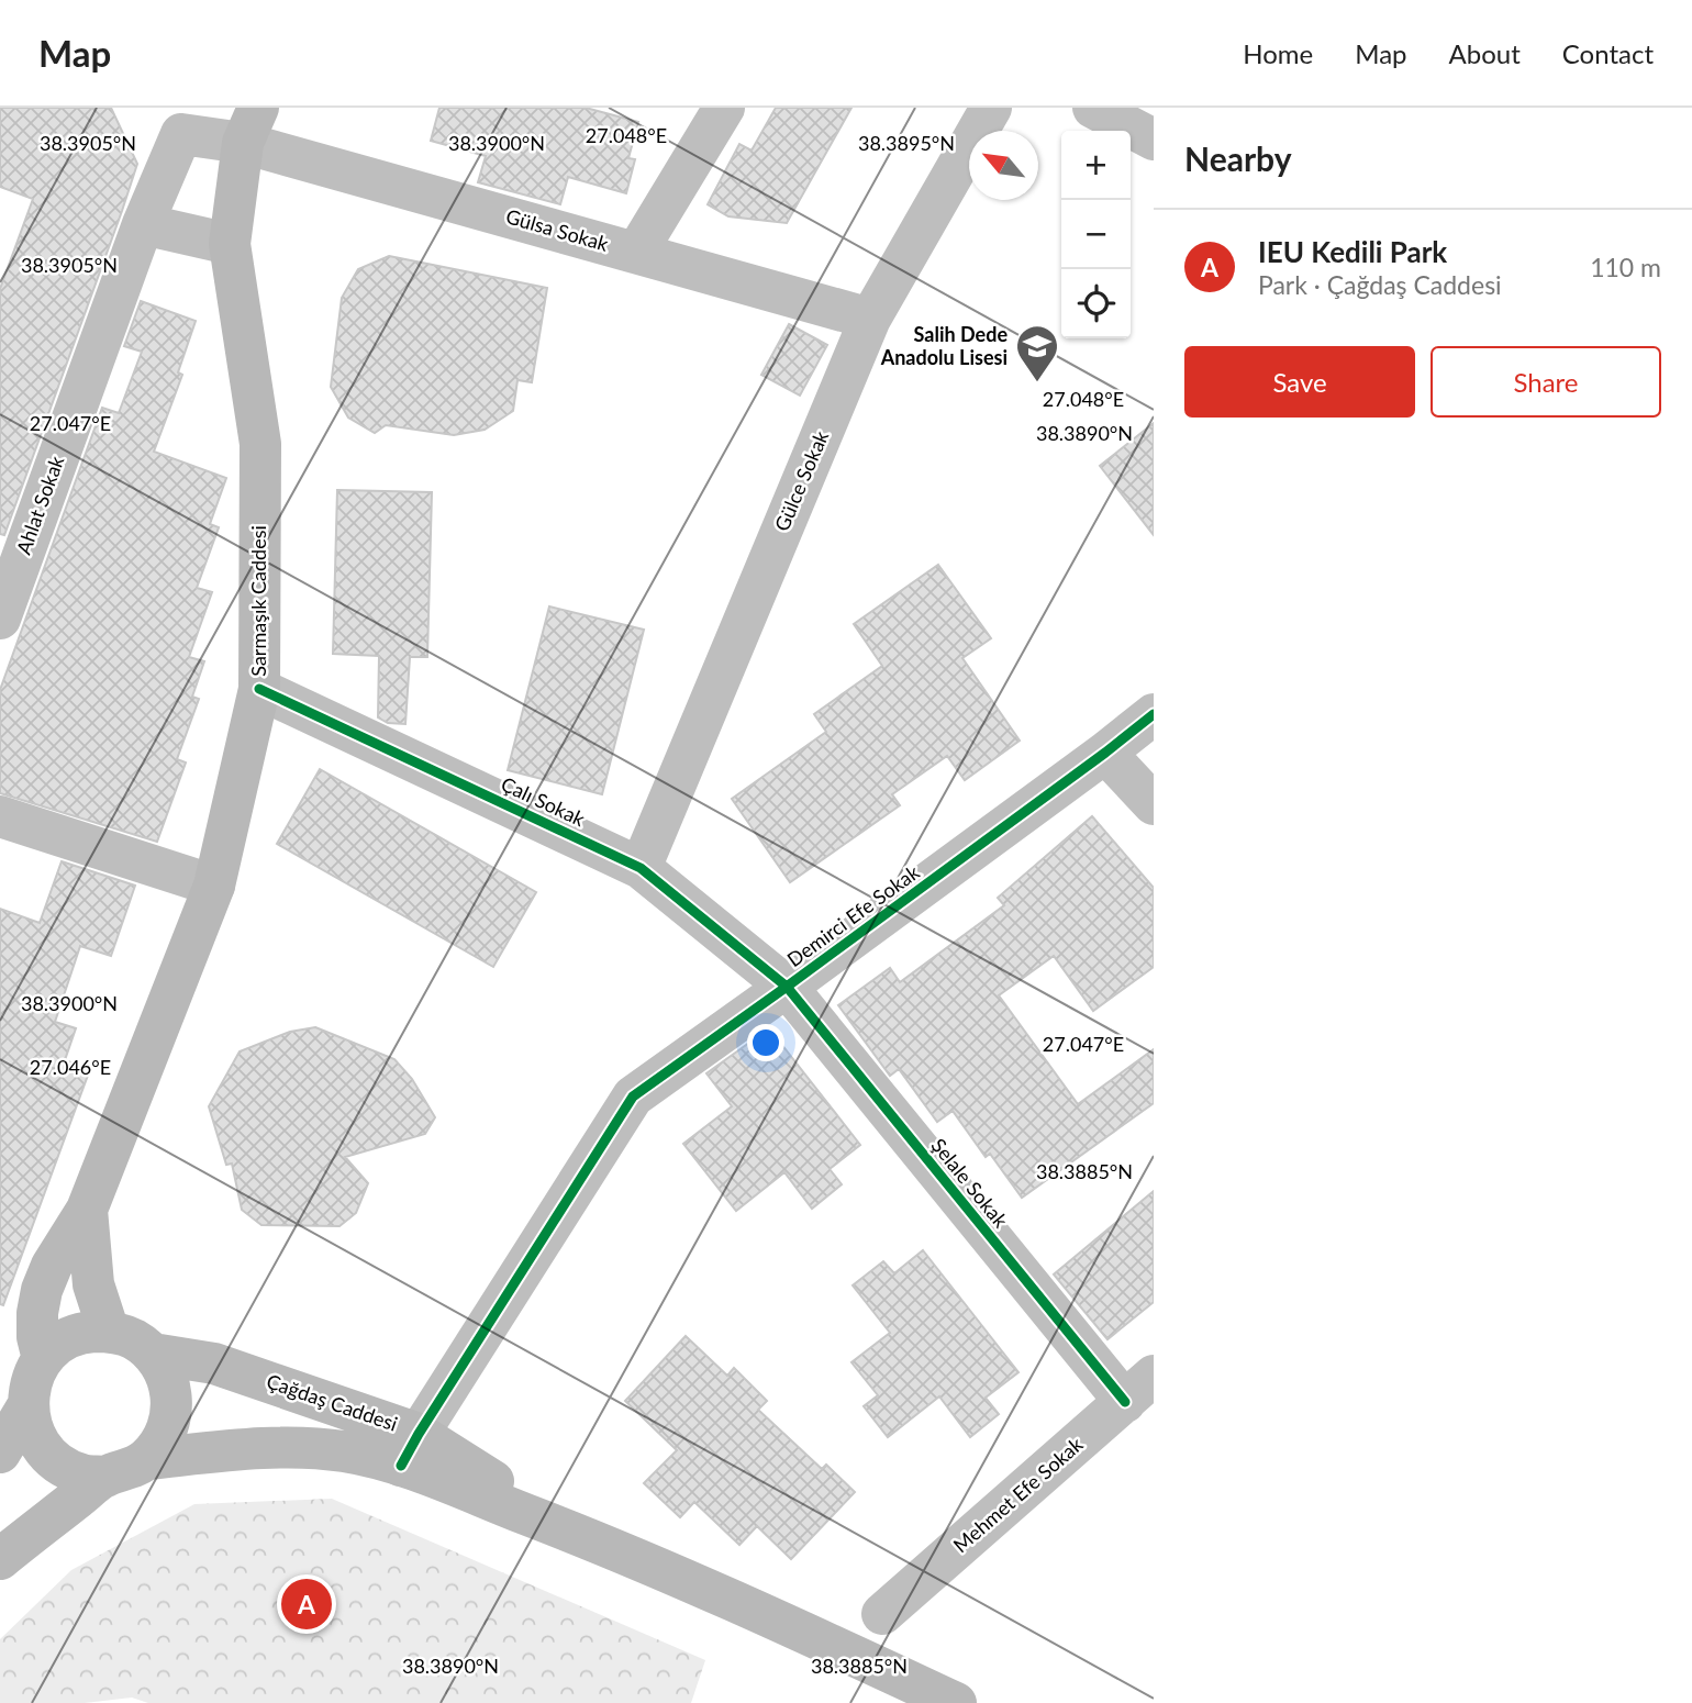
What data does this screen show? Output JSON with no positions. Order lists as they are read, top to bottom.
{
  "streets": {
    "main road": ["Sarmaşık Caddesi", "Çağdaş Caddesi"],
    "street": [
      "Gülsa Sokak",
      "Gülce Sokak",
      "Ahlat Sokak",
      "Çalı Sokak",
      "Demirci Efe Sokak",
      "Şelale Sokak",
      "Mehmet Efe Sokak"
    ]
  },
  "crossings": [
    ["Gülsa Sokak", "Gülce Sokak"],
    ["Gülsa Sokak", "Ahlat Sokak"],
    ["Gülsa Sokak", "Sarmaşık Caddesi"],
    ["Gülce Sokak", "Çalı Sokak"],
    ["Sarmaşık Caddesi", "Çalı Sokak"],
    ["Sarmaşık Caddesi", "Çağdaş Caddesi"],
    ["Çalı Sokak", "Demirci Efe Sokak"],
    ["Çalı Sokak", "Şelale Sokak"],
    ["Demirci Efe Sokak", "Şelale Sokak"],
    ["Demirci Efe Sokak", "Çağdaş Caddesi"],
    ["Şelale Sokak", "Mehmet Efe Sokak"]
  ],
  "places": {
    "school or university": ["Salih Dede Anadolu Lisesi"]
  },
  "north": "top left",
  "page": {
    "header": "Map",
    "nav": [
      "Home",
      "Map",
      "About",
      "Contact"
    ],
    "heading": "Nearby",
    "map_buttons": ["+", "−"],
    "list": [
      {
        "mark": "A",
        "name": "IEU Kedili Park",
        "note": "Park · Çağdaş Caddesi",
        "value": "110 m"
      }
    ],
    "buttons": ["Save", "Share"],
    "pins": "A"
  },
  "coordinates": [
    "27.048°E",
    "38.3905°N",
    "38.3900°N",
    "38.3895°N",
    "27.047°E",
    "38.3890°N",
    "27.046°E",
    "38.3885°N"
  ]
}
